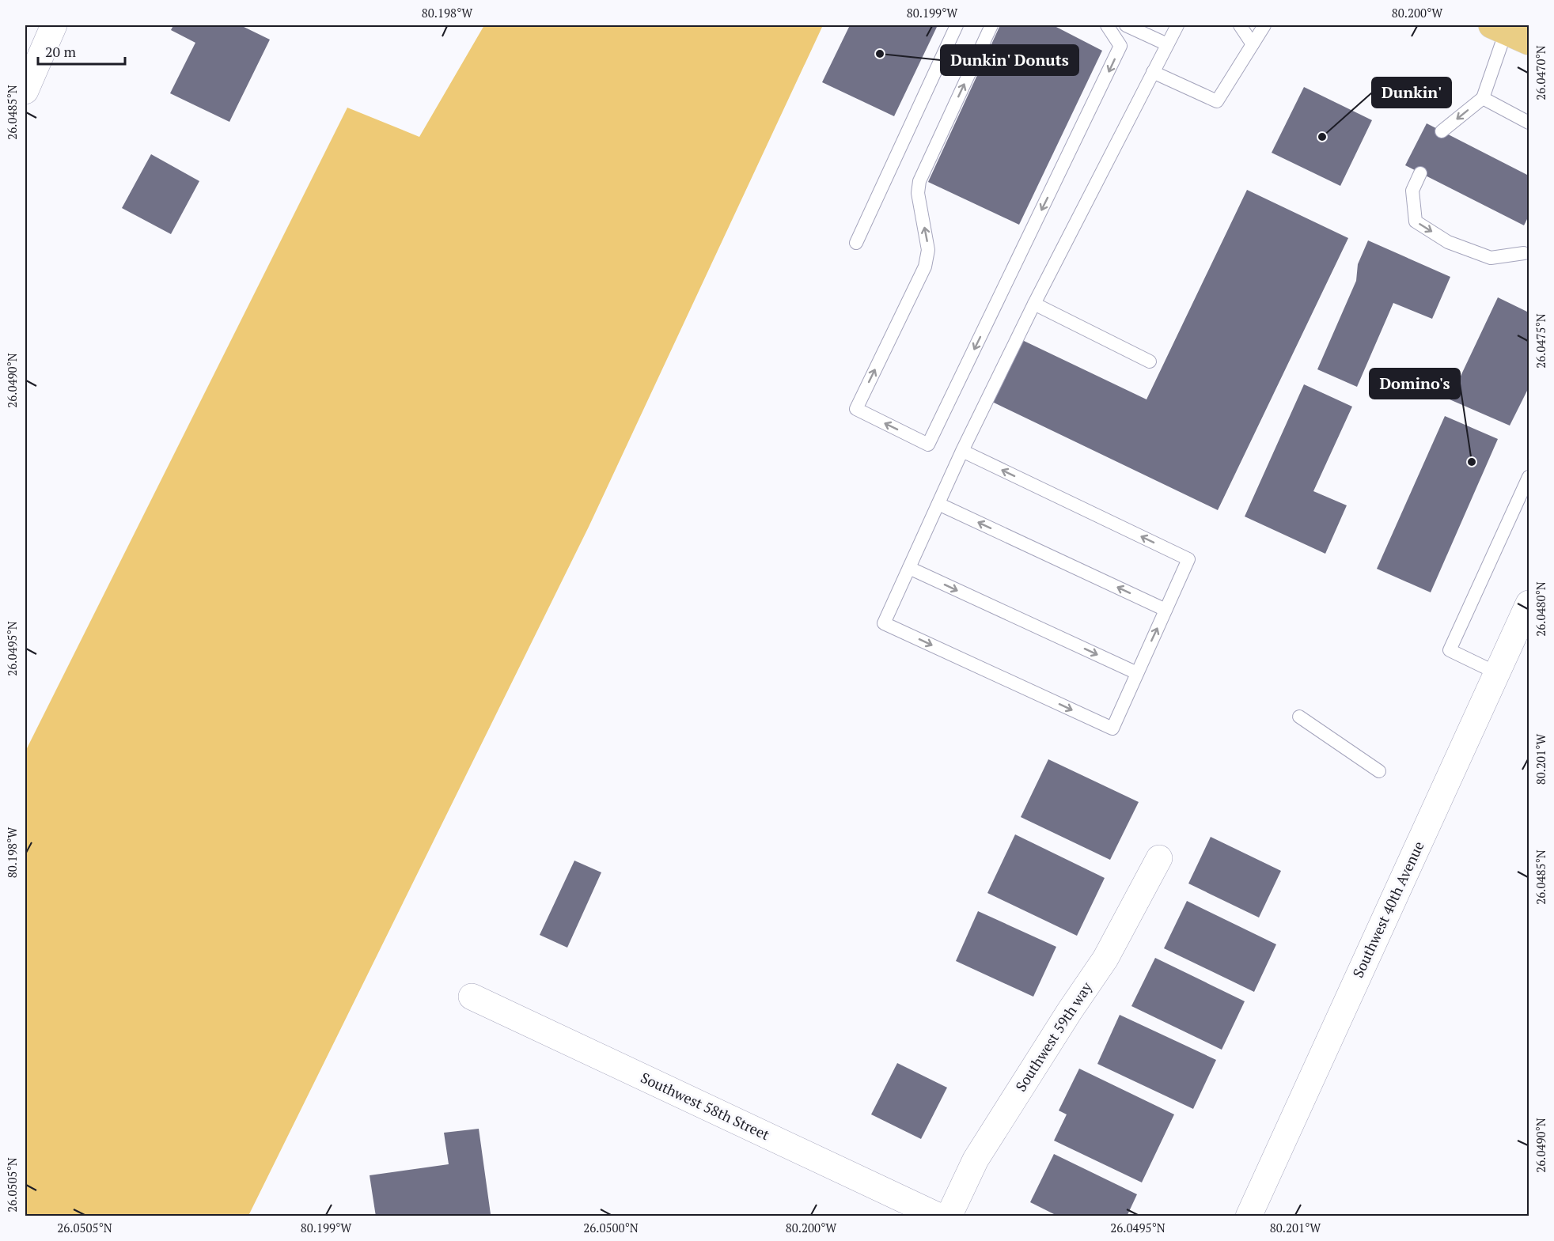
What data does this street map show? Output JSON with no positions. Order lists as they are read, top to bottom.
{
  "streets": {
    "street": ["Southwest 40th Avenue", "Southwest 59th way", "Southwest 58th Street"]
  },
  "places": ["Dunkin' Donuts", "Dunkin'", "Domino's"],
  "scale_bar": "20 m",
  "coordinates": [
    "80.198°W",
    "80.199°W",
    "80.200°W",
    "26.0470°N",
    "26.0485°N",
    "26.0475°N",
    "26.0490°N",
    "26.0480°N",
    "26.0495°N",
    "80.201°W",
    "26.0505°N",
    "26.0500°N"
  ]
}
